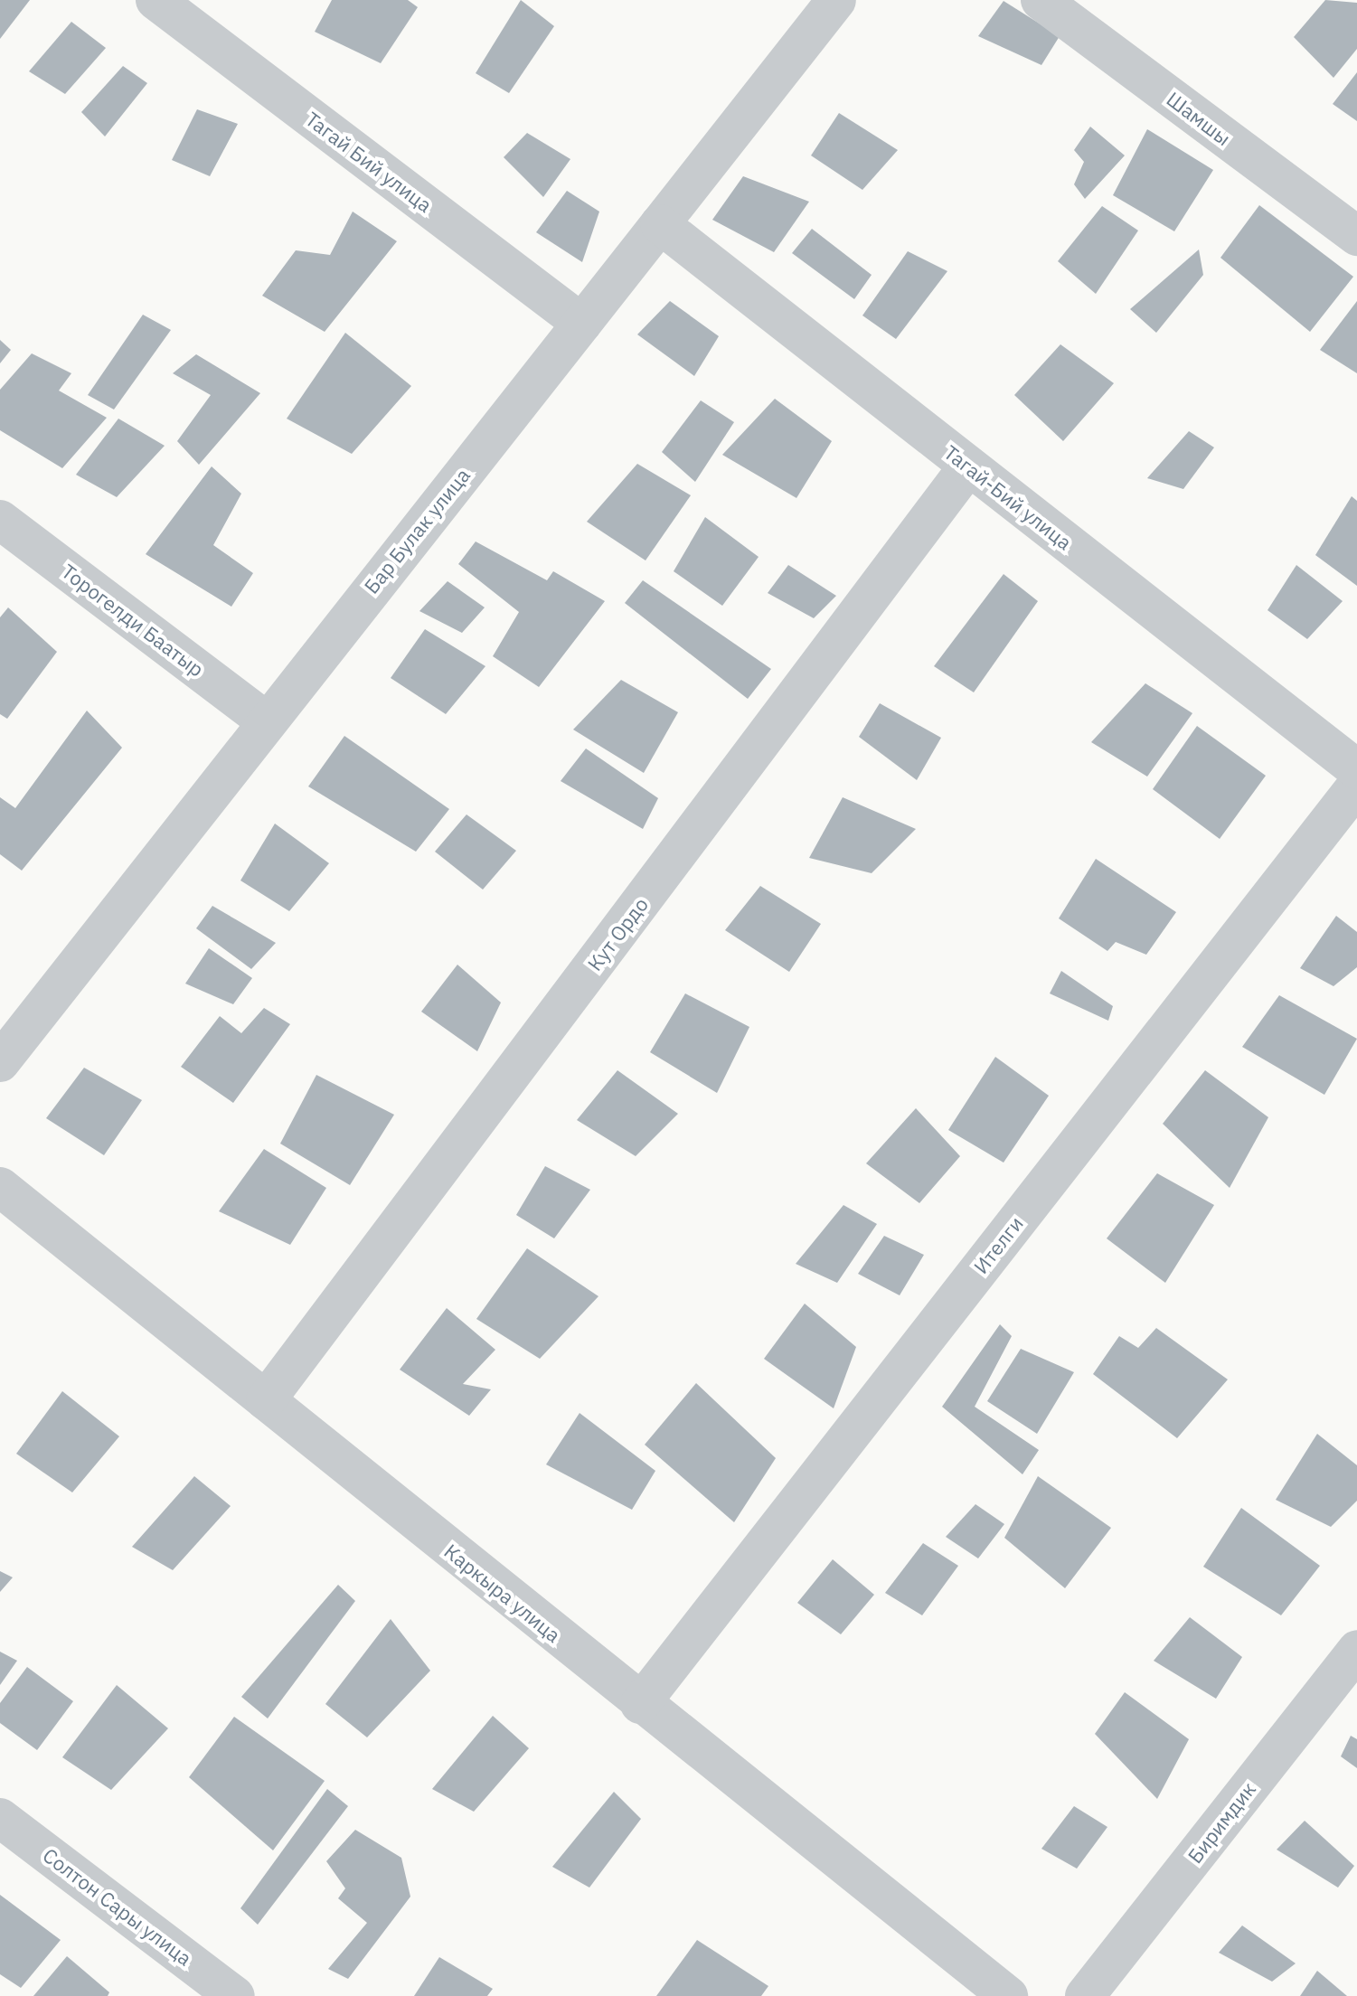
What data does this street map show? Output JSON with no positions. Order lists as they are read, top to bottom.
{
  "streets": {
    "street": [
      "Шамшы",
      "Тагай Бий улица",
      "Тагай-Бий улица",
      "Бар Булак улица",
      "Торогелди Баатыр",
      "Кут Ордо",
      "Ителги",
      "Каркыра улица",
      "Биримдик",
      "Солтон Сары улица"
    ]
  },
  "crossings": [
    ["Тагай Бий улица", "Бар Булак улица"],
    ["Тагай-Бий улица", "Бар Булак улица"],
    ["Тагай-Бий улица", "Кут Ордо"],
    ["Бар Булак улица", "Торогелди Баатыр"],
    ["Кут Ордо", "Каркыра улица"],
    ["Ителги", "Каркыра улица"]
  ]
}
